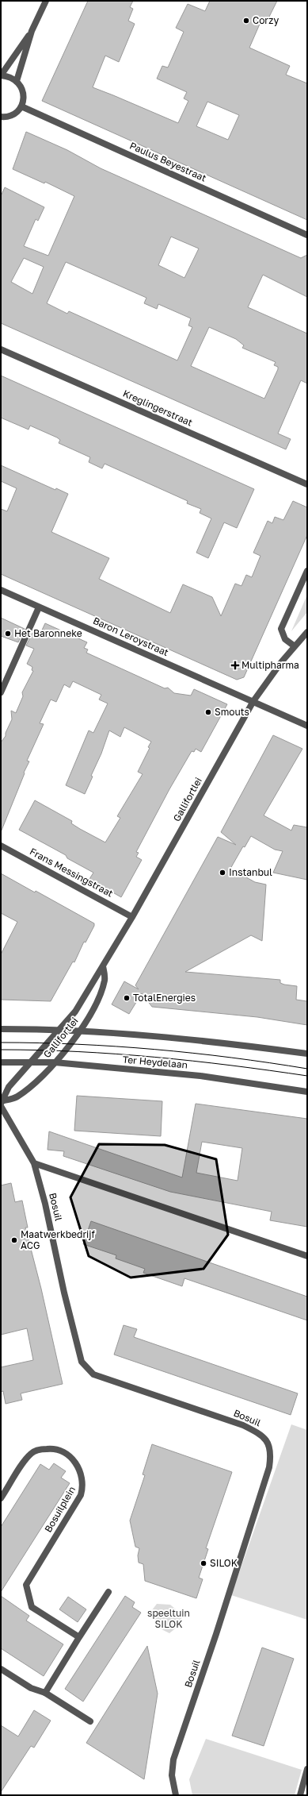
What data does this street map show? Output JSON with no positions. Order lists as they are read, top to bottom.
{
  "streets": {
    "street": [
      "Paulus Beyestraat",
      "Kreglingerstraat",
      "Baron Leroystraat",
      "Gallifortlei",
      "Frans Messingstraat",
      "Ter Heydelaan",
      "Bosuil",
      "Bosuilplein"
    ]
  },
  "crossings": [
    ["Baron Leroystraat", "Gallifortlei"],
    ["Gallifortlei", "Frans Messingstraat"],
    ["Gallifortlei", "Ter Heydelaan"],
    ["Gallifortlei", "Bosuil"]
  ],
  "parks": ["speeltuin SILOK"],
  "places": {
    "other": [
      "Corzy",
      "Het Baronneke",
      "Smouts",
      "Instanbul",
      "TotalEnergies",
      "Maatwerkbedrijf ACG",
      "SILOK"
    ],
    "health": ["Multipharma"]
  }
}
